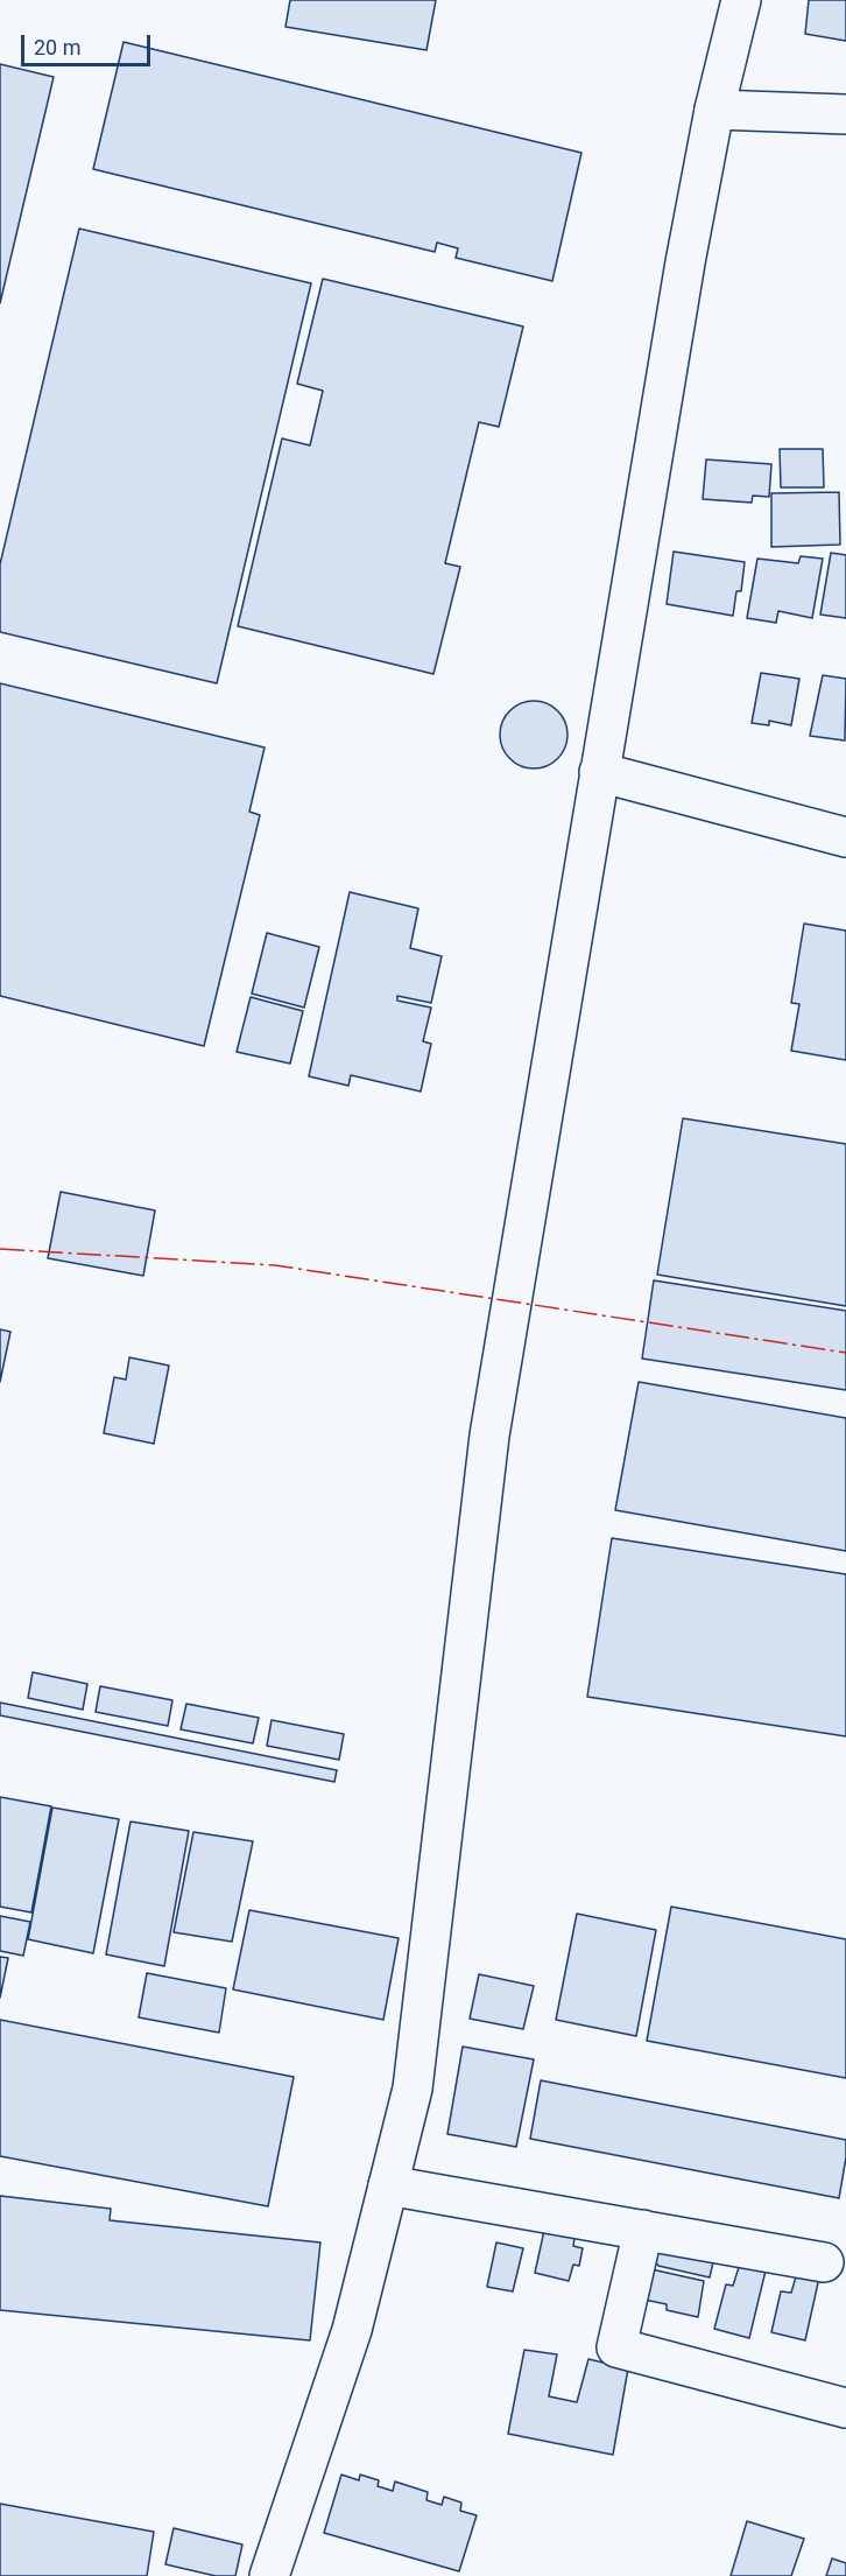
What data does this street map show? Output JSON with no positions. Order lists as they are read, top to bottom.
{
  "scale_bar": "20 m"
}
